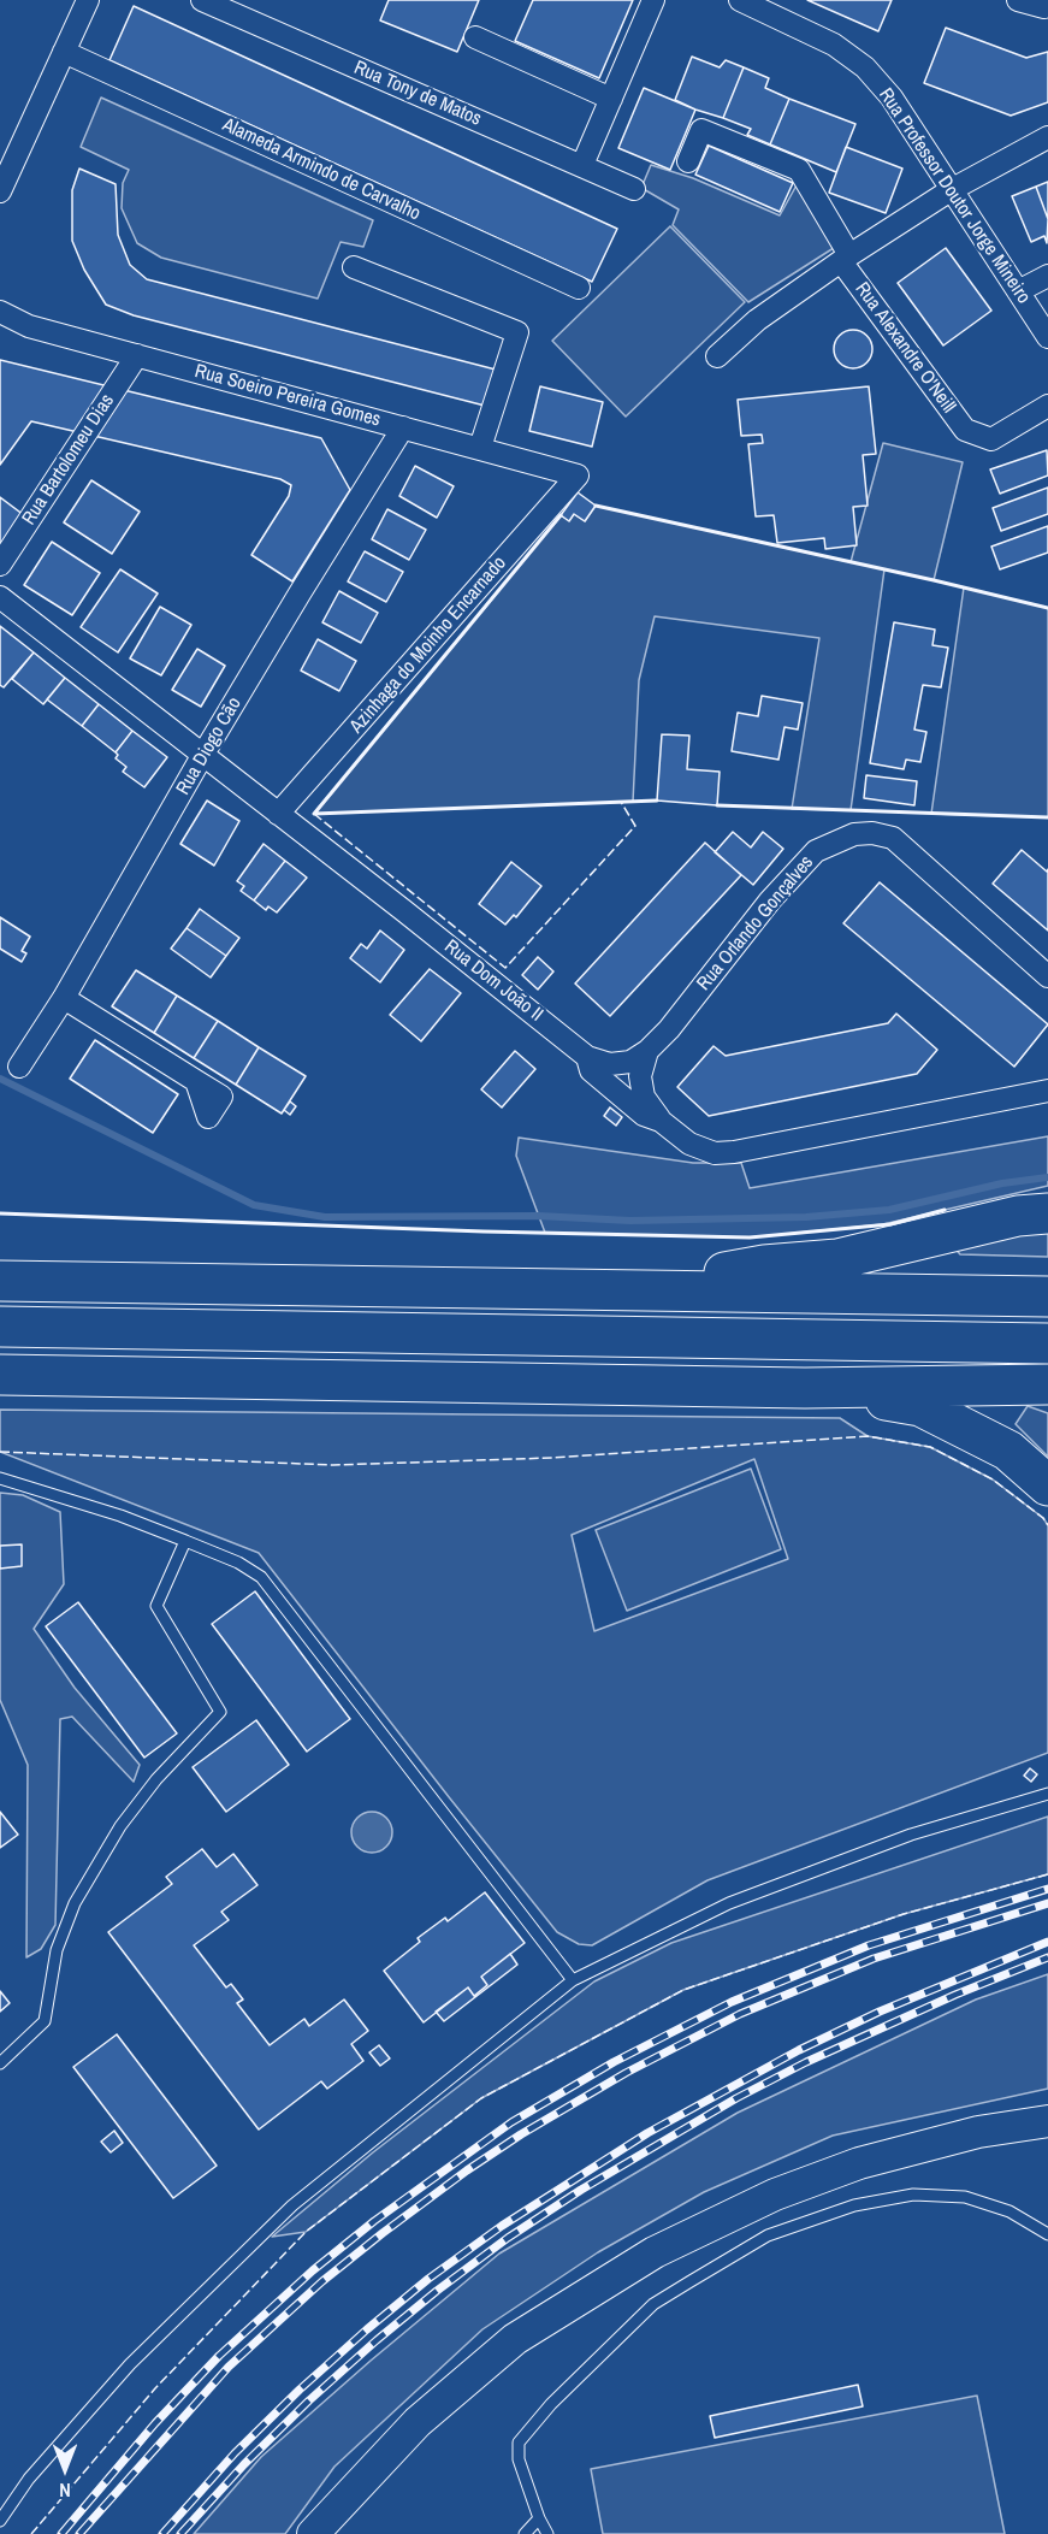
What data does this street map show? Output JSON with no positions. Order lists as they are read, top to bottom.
{
  "streets": {
    "street": [
      "Rua Tony de Matos",
      "Alameda Armindo de Carvalho",
      "Rua Professor Doutor Jorge Mineiro",
      "Rua Alexandre O'Neill",
      "Rua Soeiro Pereira Gomes",
      "Rua Bartolomeu Dias",
      "Azinhaga do Moinho Encarnado",
      "Rua Diogo Cão",
      "Rua Orlando Gonçalves",
      "Rua Dom João II"
    ]
  },
  "crossings": [
    ["Rua Soeiro Pereira Gomes", "Rua Bartolomeu Dias"],
    ["Rua Soeiro Pereira Gomes", "Azinhaga do Moinho Encarnado"],
    ["Rua Soeiro Pereira Gomes", "Rua Diogo Cão"],
    ["Azinhaga do Moinho Encarnado", "Rua Dom João II"],
    ["Rua Diogo Cão", "Rua Dom João II"],
    ["Rua Orlando Gonçalves", "Rua Dom João II"]
  ],
  "north": "bottom"
}
